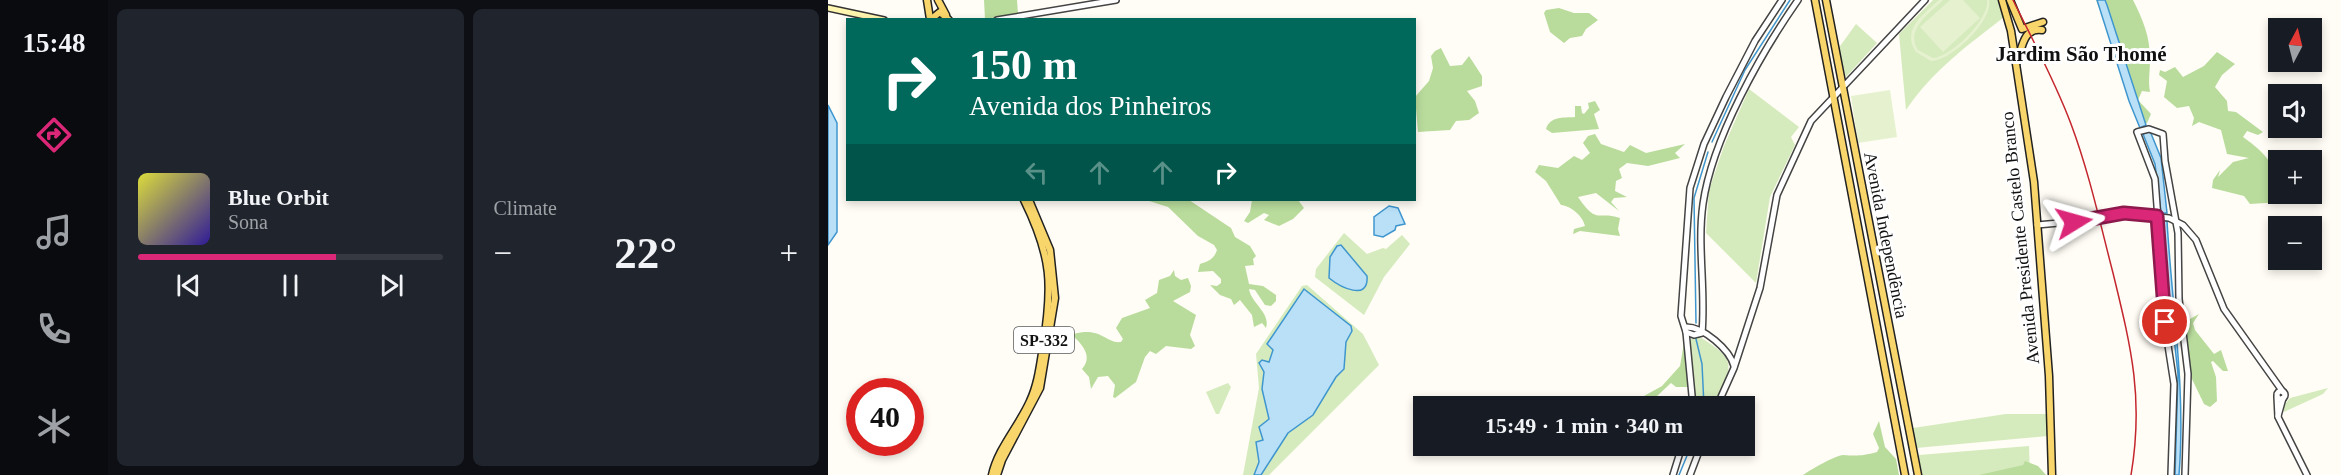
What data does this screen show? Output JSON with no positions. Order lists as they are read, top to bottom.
{
  "streets": {
    "main road": ["Avenida Independência", "Avenida Presidente Castelo Branco", "SP-332"]
  },
  "districts": ["Jardim São Thomé"],
  "north": "top",
  "page": {
    "tabs": "15:48",
    "tile": "Climate",
    "map_buttons": ["+", "−"],
    "turn": ["150 m", "Avenida dos Pinheiros"],
    "song": ["Blue Orbit", "Sona"],
    "heat": ["−", "22°", "+"],
    "limit": "40",
    "trip": "15:49 · 1 min · 340 m"
  }
}
